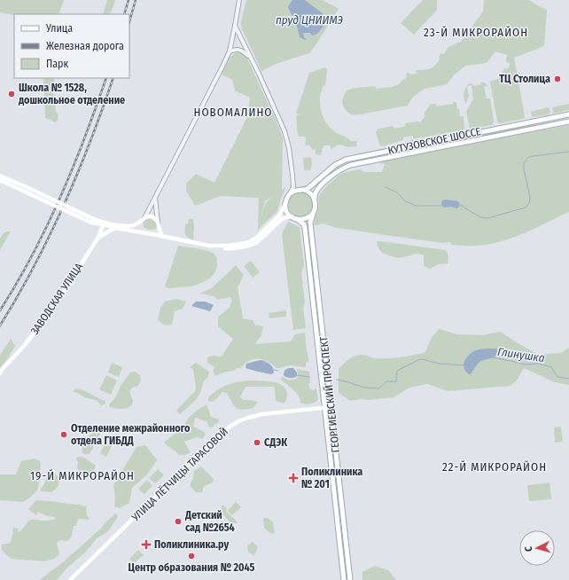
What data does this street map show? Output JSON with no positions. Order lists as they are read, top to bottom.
{
  "streets": {
    "main road": [
      "КУТУЗОВСКОЕ ШОССЕ",
      "ЗАВОДСКАЯ УЛИЦА",
      "ГЕОРГИЕВСКИЙ ПРОСПЕКТ",
      "УЛИЦА ЛЁТЧИЦЫ ТАРАСОВОЙ"
    ]
  },
  "crossings": [
    ["КУТУЗОВСКОЕ ШОССЕ", "ГЕОРГИЕВСКИЙ ПРОСПЕКТ"],
    ["ГЕОРГИЕВСКИЙ ПРОСПЕКТ", "УЛИЦА ЛЁТЧИЦЫ ТАРАСОВОЙ"]
  ],
  "districts": [
    "23-Й МИКРОРАЙОН",
    "НОВОМАЛИНО",
    "22-Й МИКРОРАЙОН",
    "19-Й МИКРОРАЙОН"
  ],
  "water": ["пруд ЦНИИМЭ", "Глинушка"],
  "places": {
    "other": [
      "ТЦ Столица",
      "Школа № 1528, дошкольное отделение",
      "Отделение межрайонного отдела ГИБДД",
      "СДЭК",
      "Детский сад №2654",
      "Центр образования № 2045"
    ],
    "health": ["Поликлиника № 201", "Поликлиника.ру"]
  },
  "legend": ["Улица", "Железная дорога", "Парк"],
  "north": "left"
}
